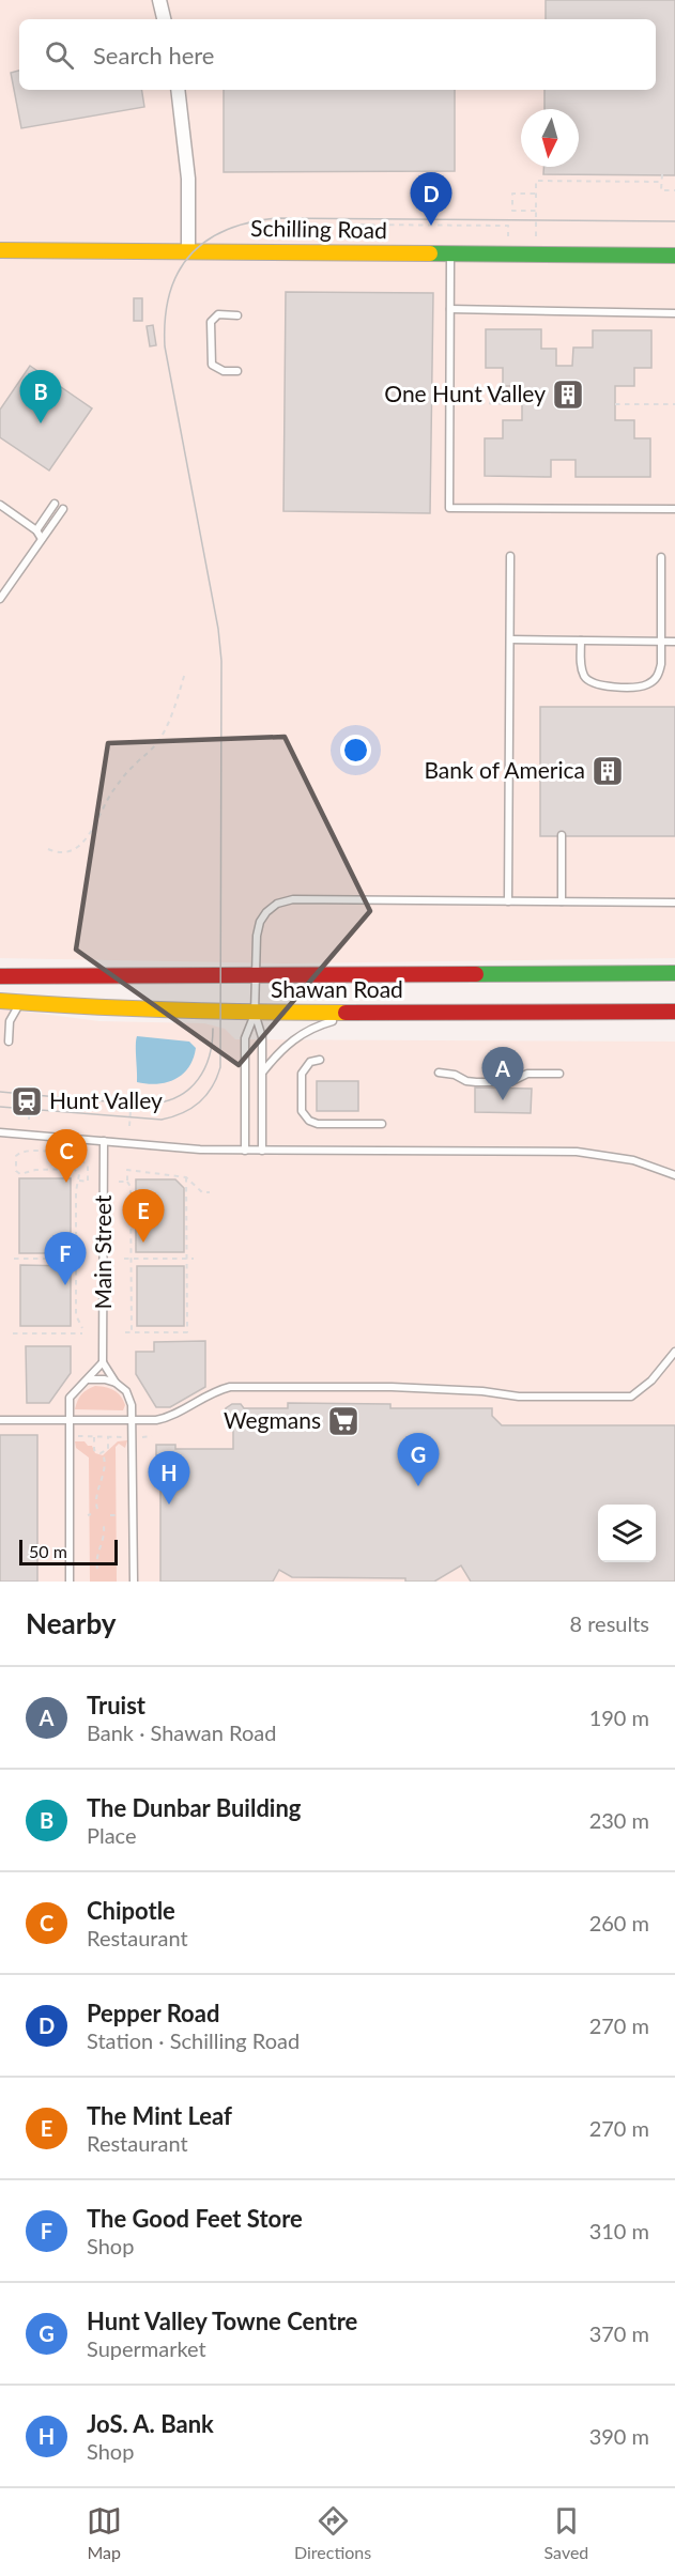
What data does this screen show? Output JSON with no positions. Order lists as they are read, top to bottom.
{
  "streets": {
    "main road": ["Schilling Road", "Shawan Road"],
    "lane": ["Main Street"]
  },
  "places": {
    "building": ["One Hunt Valley", "Bank of America"],
    "station": ["Hunt Valley"],
    "supermarket": ["Wegmans"]
  },
  "scale_bar": "50 m",
  "north": "bottom",
  "page": {
    "search": "Search here",
    "pins": [
      "D",
      "B",
      "A",
      "C",
      "E",
      "F",
      "G",
      "H"
    ],
    "scale": "50 m",
    "heading": ["Nearby", "8 results"],
    "list": [
      {
        "mark": "A",
        "name": "Truist",
        "note": "Bank · Shawan Road",
        "value": "190 m"
      },
      {
        "mark": "B",
        "name": "The Dunbar Building",
        "note": "Place",
        "value": "230 m"
      },
      {
        "mark": "C",
        "name": "Chipotle",
        "note": "Restaurant",
        "value": "260 m"
      },
      {
        "mark": "D",
        "name": "Pepper Road",
        "note": "Station · Schilling Road",
        "value": "270 m"
      },
      {
        "mark": "E",
        "name": "The Mint Leaf",
        "note": "Restaurant",
        "value": "270 m"
      },
      {
        "mark": "F",
        "name": "The Good Feet Store",
        "note": "Shop",
        "value": "310 m"
      },
      {
        "mark": "G",
        "name": "Hunt Valley Towne Centre",
        "note": "Supermarket",
        "value": "370 m"
      },
      {
        "mark": "H",
        "name": "JoS. A. Bank",
        "note": "Shop",
        "value": "390 m"
      }
    ],
    "nav": ["Map", "Directions", "Saved"]
  }
}
